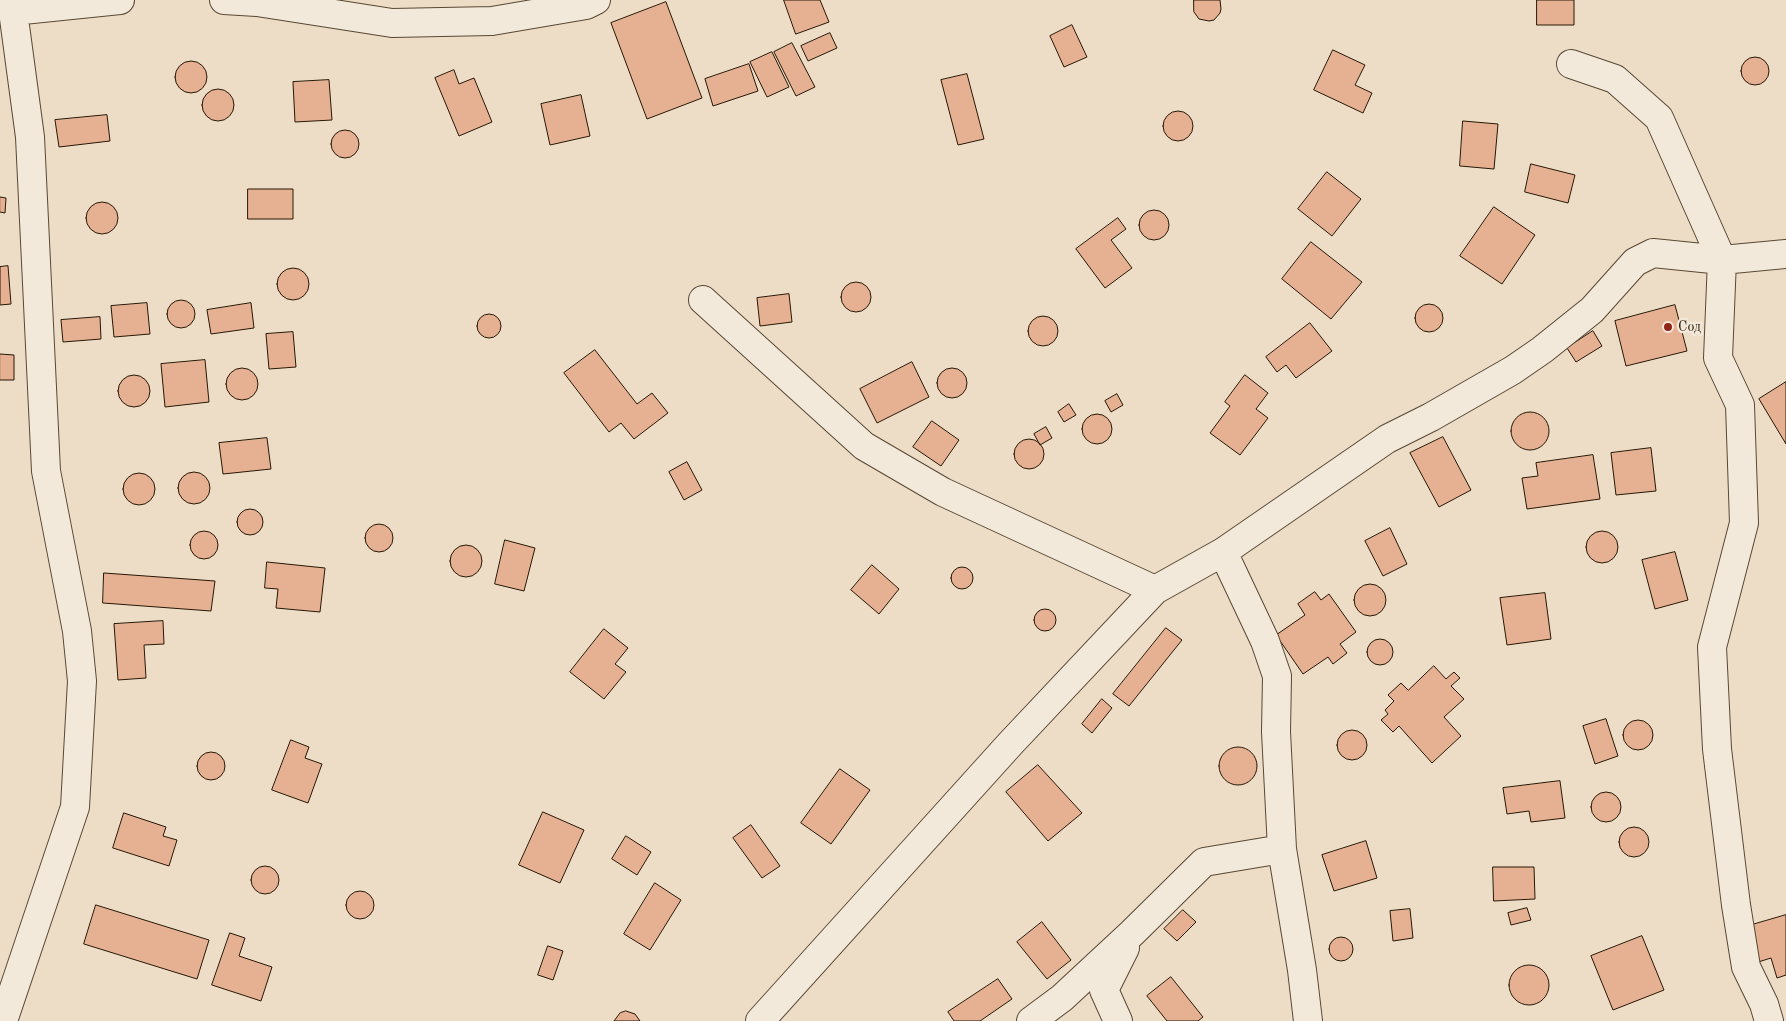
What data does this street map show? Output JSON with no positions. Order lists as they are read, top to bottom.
{
  "places": ["Сод"]
}
